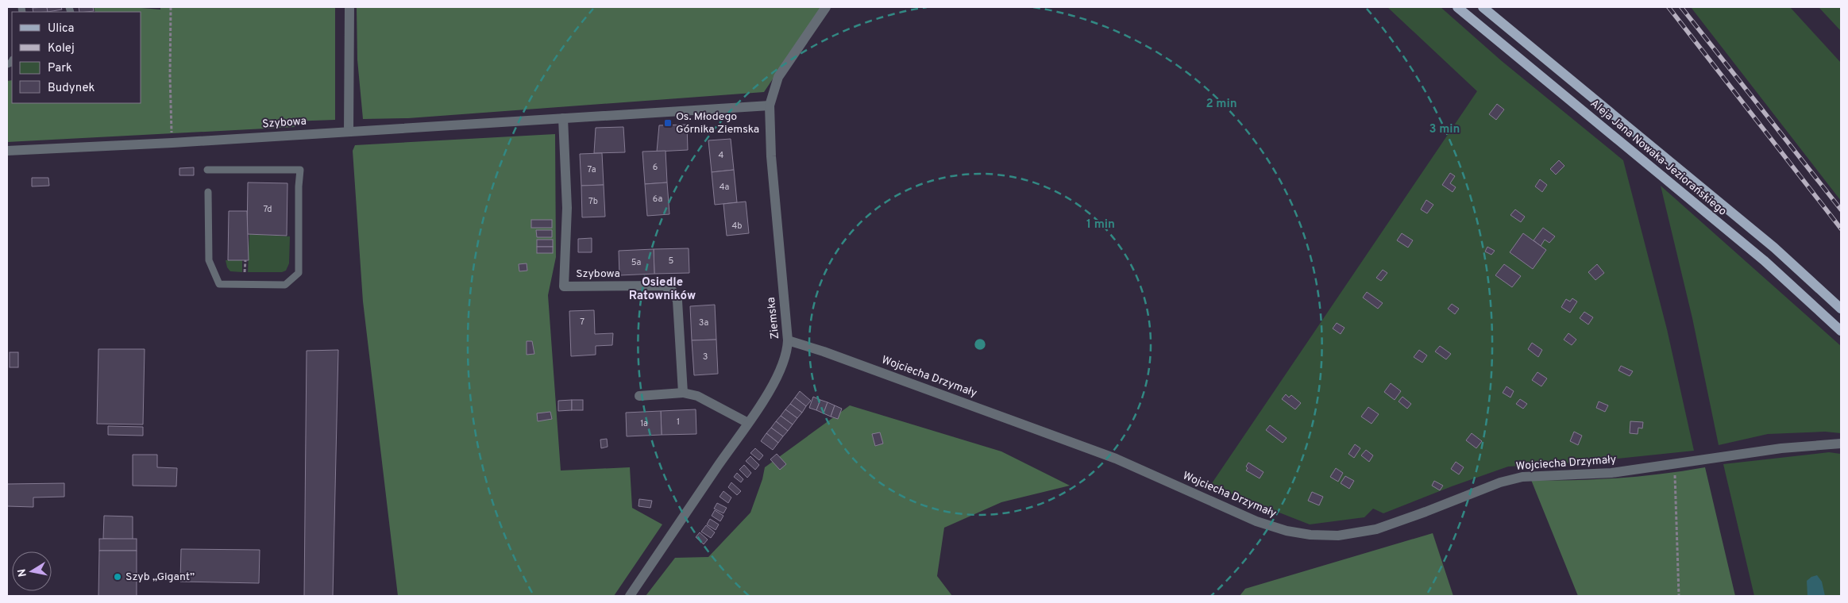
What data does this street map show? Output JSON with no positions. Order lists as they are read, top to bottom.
{
  "streets": {
    "main road": ["Aleja Jana Nowaka-Jeziorańskiego"],
    "street": ["Szybowa", "Ziemska", "Wojciecha Drzymały"]
  },
  "crossings": [
    ["Szybowa", "Ziemska"],
    ["Ziemska", "Wojciecha Drzymały"]
  ],
  "districts": ["Osiedle Ratowników"],
  "places": {
    "transit": ["Os. Młodego Górnika Ziemska"],
    "other": ["Szyb „Gigant”"]
  },
  "house_numbers": [
    "4",
    "6",
    "7a",
    "4a",
    "6a",
    "7b",
    "7d",
    "4b",
    "5",
    "5a",
    "7",
    "3a",
    "3",
    "1",
    "1a"
  ],
  "legend": [
    "Ulica",
    "Kolej",
    "Park",
    "Budynek"
  ],
  "north": "left",
  "rings": ["2 min", "3 min", "1 min"]
}
